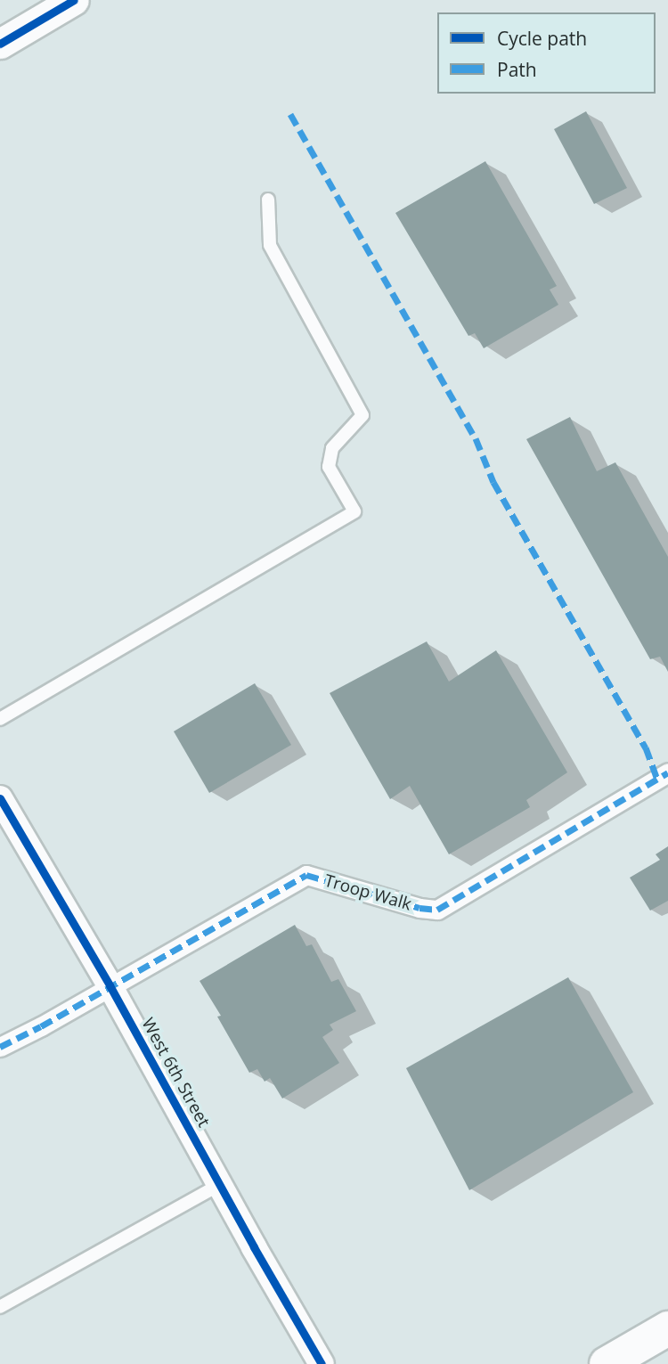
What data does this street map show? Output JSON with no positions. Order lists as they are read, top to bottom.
{
  "streets": {
    "street": ["Troop Walk", "West 6th Street"]
  },
  "crossings": [
    ["Troop Walk", "West 6th Street"]
  ],
  "legend": ["Cycle path", "Path"]
}
